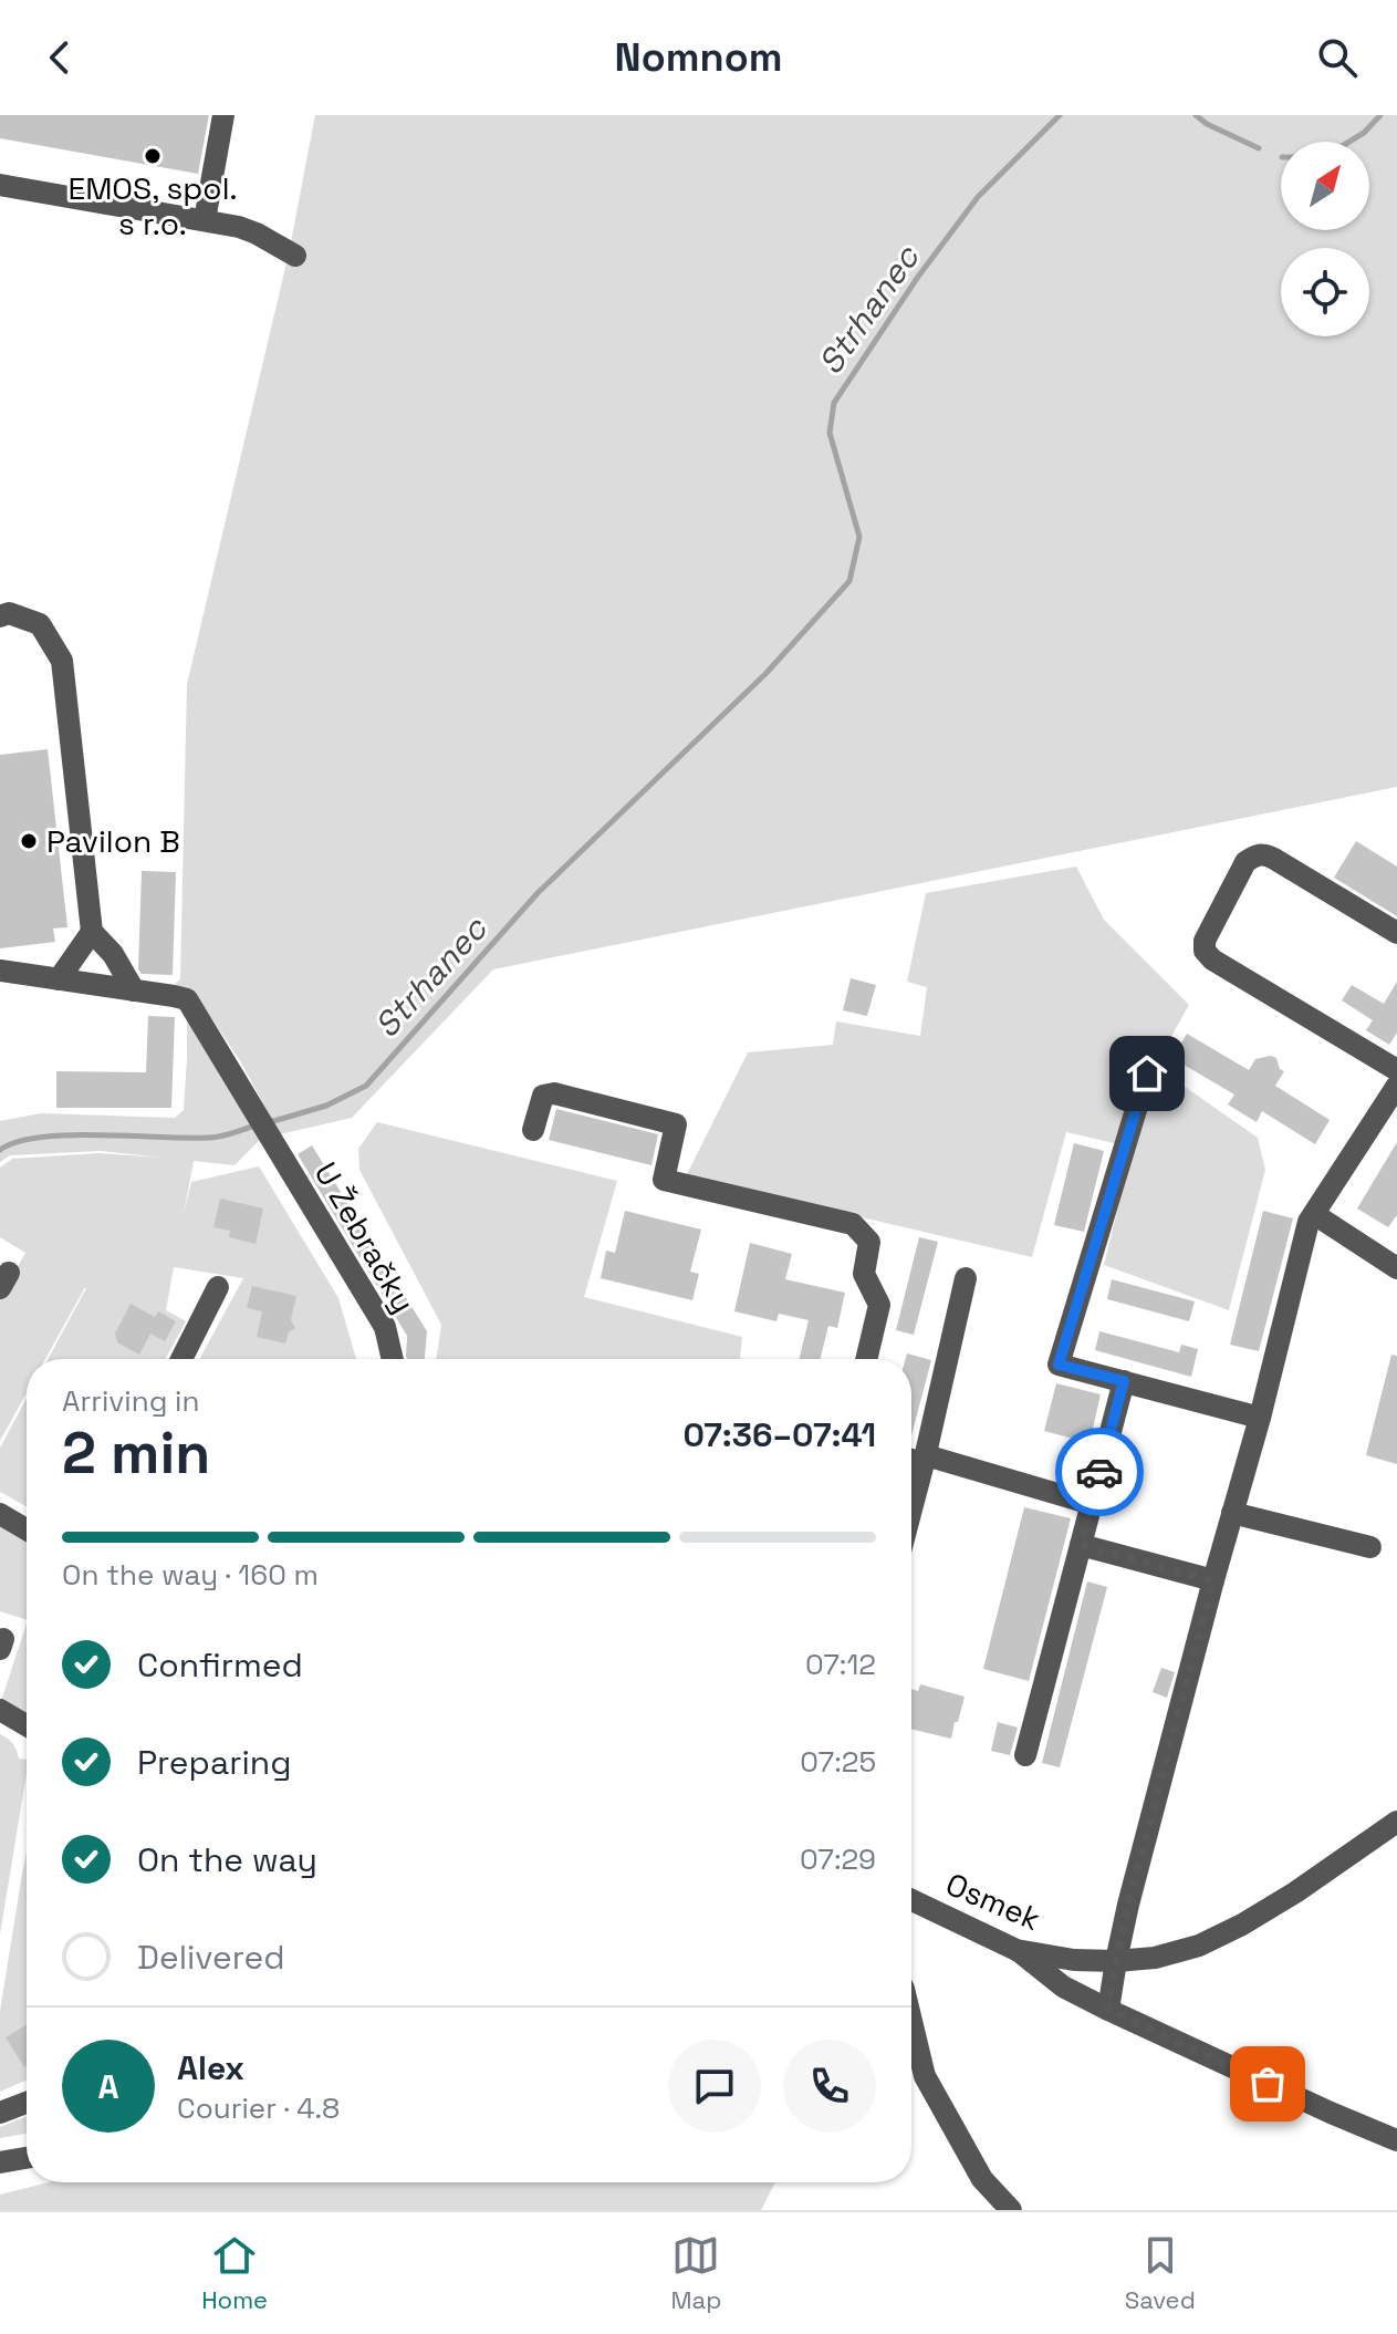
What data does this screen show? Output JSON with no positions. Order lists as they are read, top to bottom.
{
  "streets": {
    "street": ["U Žebračky", "Osmek"]
  },
  "water": ["Strhanec"],
  "places": ["EMOS, spol. s r.o.", "Pavilon B"],
  "north": "top right",
  "page": {
    "header": "Nomnom",
    "heading": ["2 min", "Arriving in", "07:36–07:41"],
    "panel": ["Alex", "Courier · 4.8"],
    "bar": "On the way · 160 m",
    "list": [
      ["Confirmed", "07:12"],
      ["Preparing", "07:25"],
      ["On the way", "07:29"],
      "Delivered"
    ],
    "round": "A",
    "tabs": ["Home", "Map", "Saved"]
  }
}
